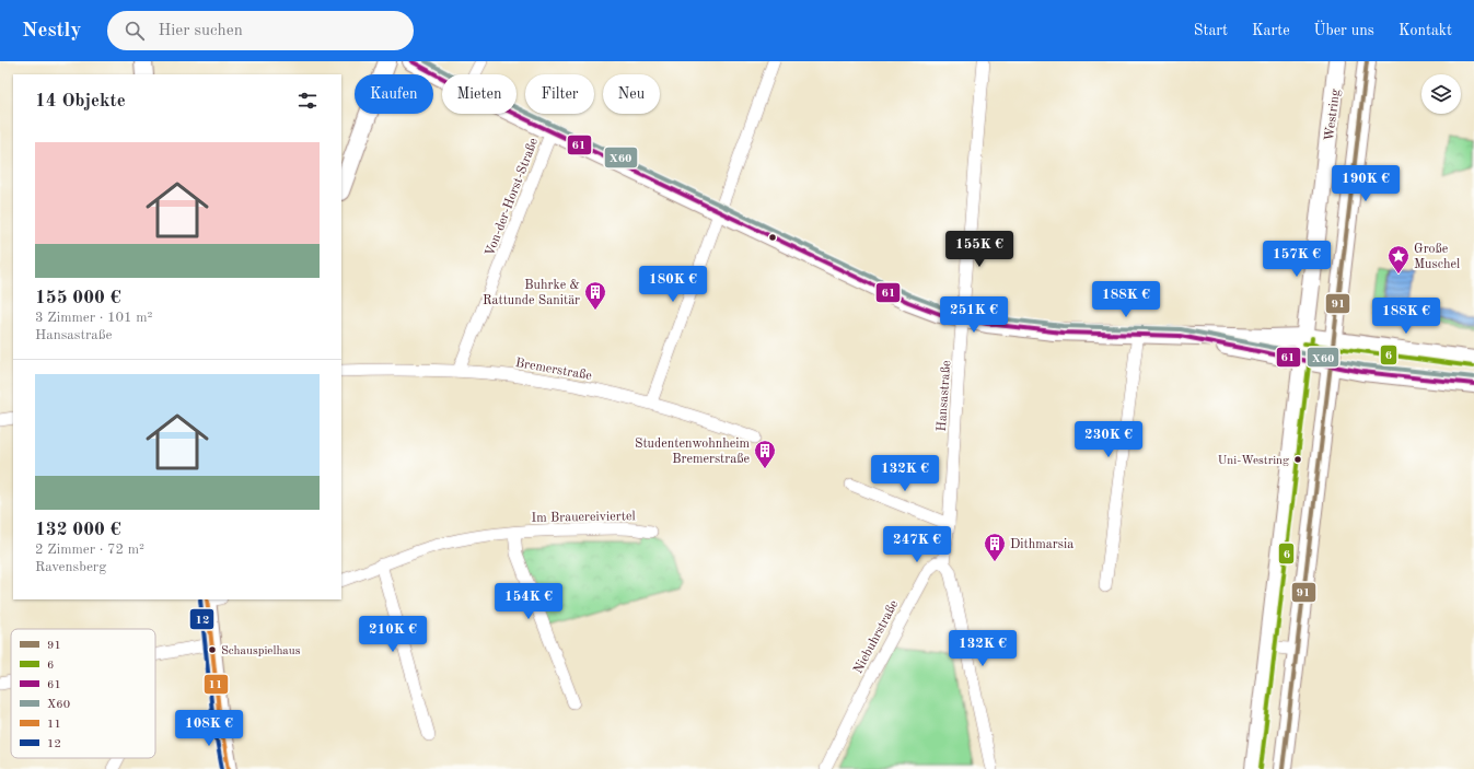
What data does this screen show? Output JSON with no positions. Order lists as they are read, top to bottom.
{
  "streets": {
    "main road": ["Westring"],
    "street": [
      "Von-der-Horst-Straße",
      "Bremerstraße",
      "Hansastraße",
      "Im Brauereiviertel",
      "Niebuhrstraße"
    ]
  },
  "crossings": [
    ["Von-der-Horst-Straße", "Bremerstraße"]
  ],
  "places": {
    "place": ["Große Muschel"],
    "building": ["Buhrke & Rattunde Sanitär", "Studentenwohnheim Bremerstraße", "Dithmarsia"],
    "other": ["Uni-Westring", "Schauspielhaus"]
  },
  "lines": [
    "transit line 91",
    "transit line 61",
    "transit line X60",
    "transit line 6",
    "transit line 11",
    "transit line 12"
  ],
  "legend": [
    "91",
    "6",
    "61",
    "X60",
    "11",
    "12"
  ],
  "page": {
    "header": "Nestly",
    "search": "Hier suchen",
    "nav": [
      "Start",
      "Karte",
      "Über uns",
      "Kontakt"
    ],
    "chip": [
      "Kaufen",
      "Mieten",
      "Filter",
      "Neu"
    ],
    "heading": "14 Objekte",
    "list": [
      {
        "name": "155 000 €",
        "note": "3 Zimmer · 101 m² · Hansastraße"
      },
      {
        "name": "132 000 €",
        "note": "2 Zimmer · 72 m² · Ravensberg"
      }
    ],
    "price": [
      "190K €",
      "155K €",
      "157K €",
      "180K €",
      "188K €",
      "251K €",
      "188K €",
      "230K €",
      "132K €",
      "247K €",
      "154K €",
      "210K €",
      "132K €",
      "108K €"
    ]
  }
}
